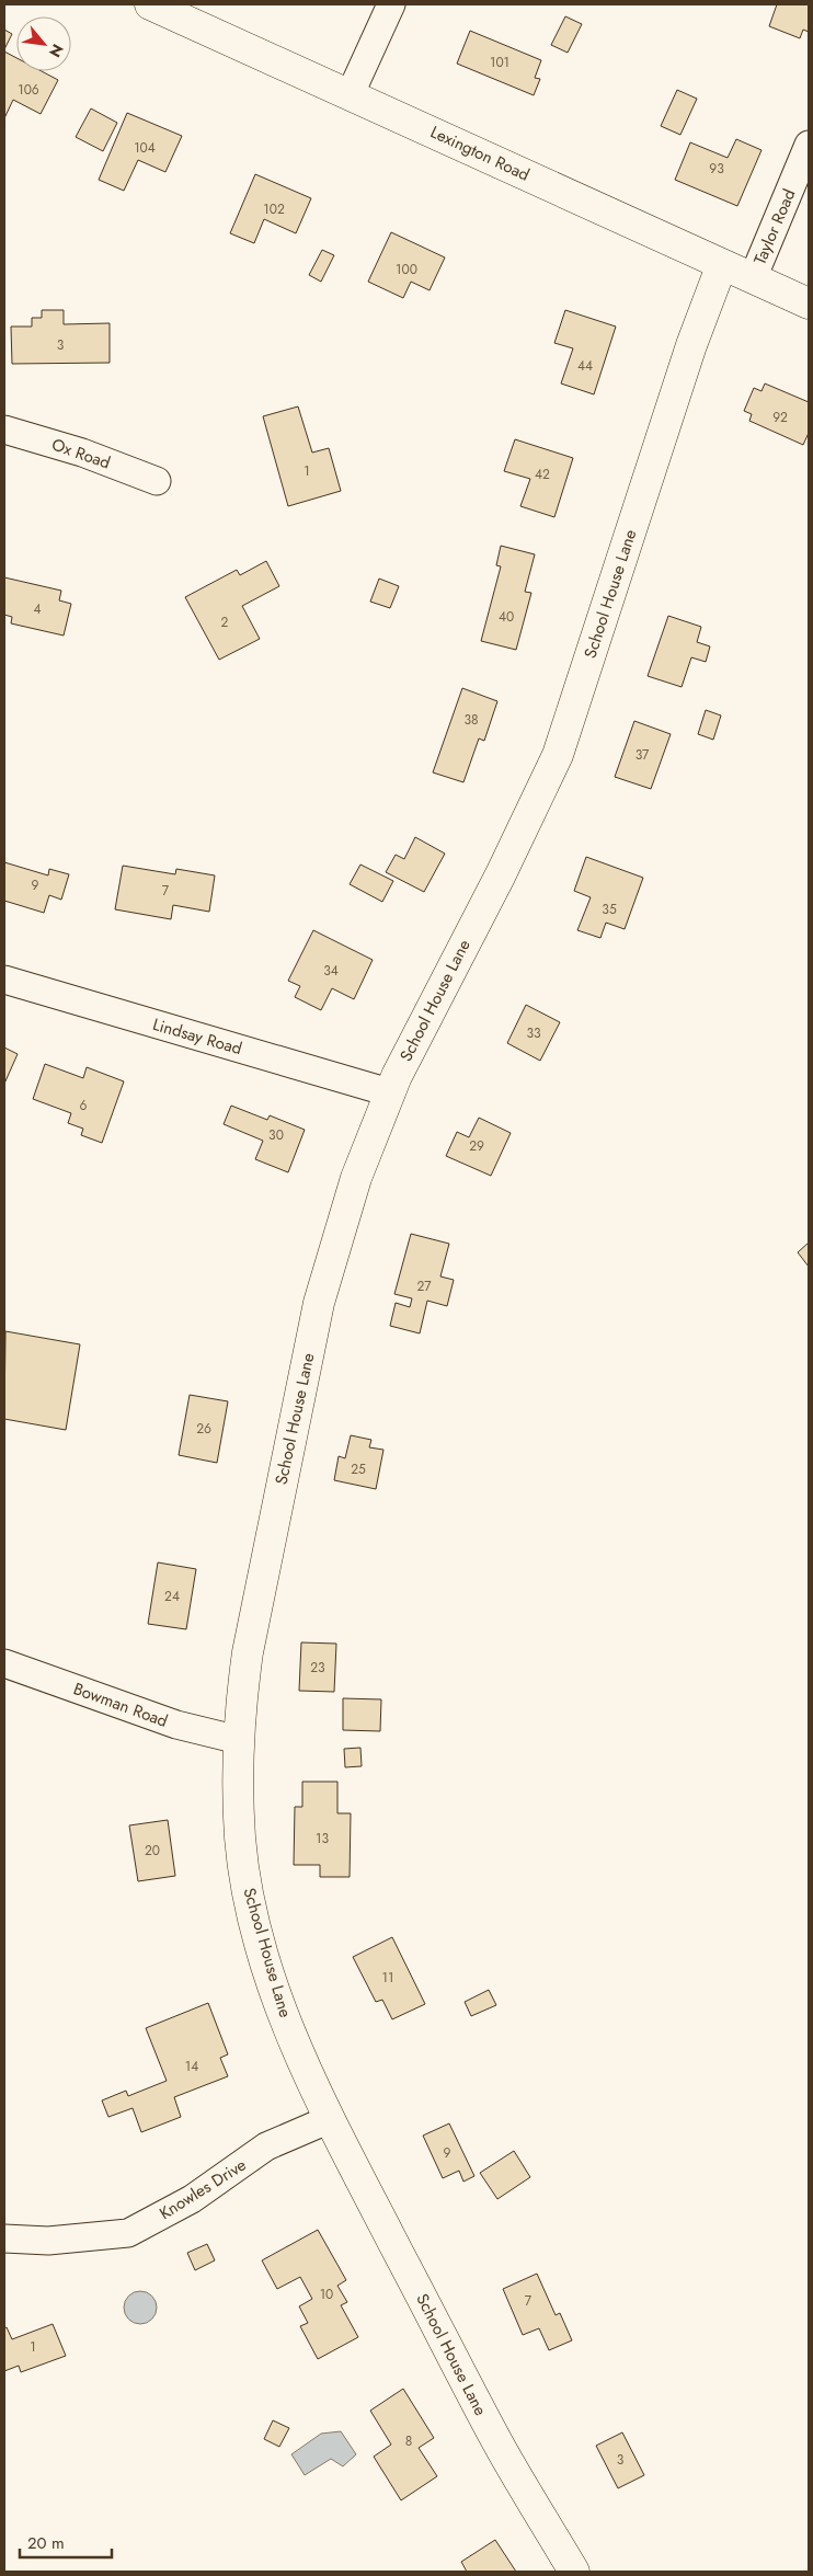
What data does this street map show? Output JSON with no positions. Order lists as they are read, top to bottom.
{
  "streets": {
    "street": [
      "Lexington Road",
      "Taylor Road",
      "Ox Road",
      "School House Lane",
      "Lindsay Road",
      "Bowman Road",
      "Knowles Drive"
    ]
  },
  "crossings": [
    ["Lexington Road", "Taylor Road"],
    ["Lexington Road", "School House Lane"],
    ["School House Lane", "Lindsay Road"],
    ["School House Lane", "Bowman Road"],
    ["School House Lane", "Knowles Drive"]
  ],
  "house_numbers": [
    "101",
    "106",
    "104",
    "93",
    "102",
    "100",
    "3",
    "44",
    "92",
    "1",
    "42",
    "4",
    "40",
    "2",
    "38",
    "37",
    "9",
    "7",
    "35",
    "34",
    "33",
    "6",
    "30",
    "29",
    "27",
    "26",
    "25",
    "24",
    "23",
    "13",
    "20",
    "11",
    "14",
    "9",
    "10",
    "7",
    "1",
    "8",
    "3"
  ],
  "scale_bar": "20 m",
  "north": "bottom right"
}
